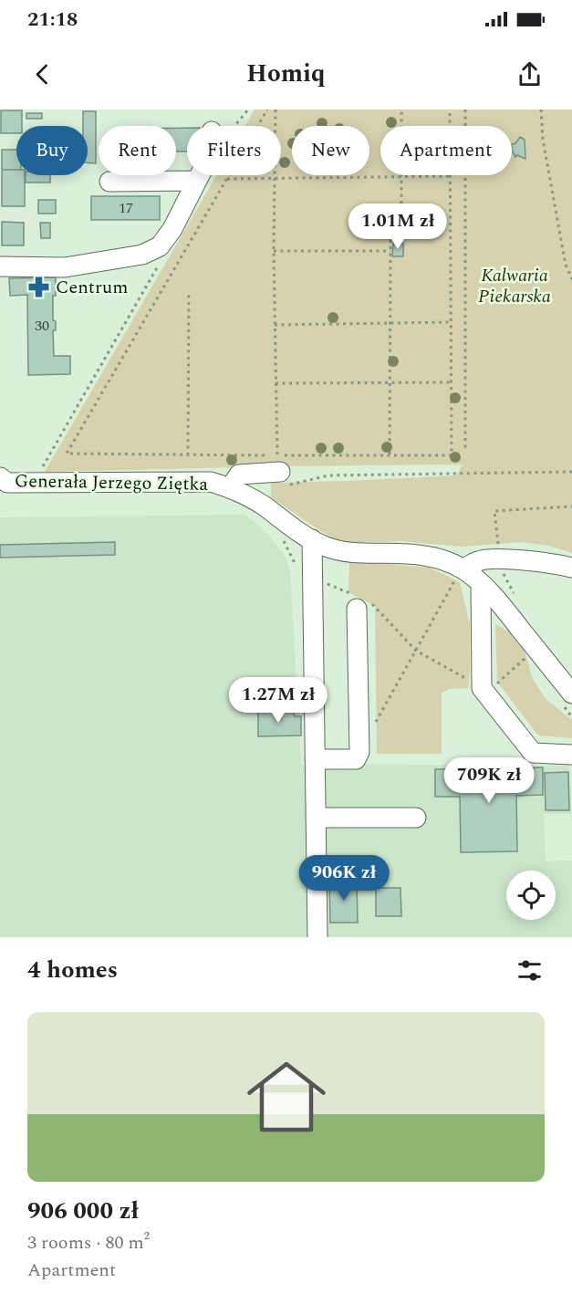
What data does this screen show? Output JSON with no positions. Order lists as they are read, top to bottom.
{
  "streets": {
    "street": ["Generała Jerzego Ziętka"]
  },
  "parks": ["Kalwaria Piekarska"],
  "places": {
    "pharmacy": ["Centrum"]
  },
  "house_numbers": ["17", "30"],
  "page": {
    "status": "21:18",
    "header": "Homiq",
    "chip": [
      "Buy",
      "Rent",
      "Filters",
      "New",
      "Apartment"
    ],
    "price": [
      "1.01M zł",
      "1.27M zł",
      "709K zł",
      "906K zł"
    ],
    "heading": "4 homes",
    "list": [
      {
        "name": "906 000 zł",
        "note": "3 rooms · 80 m² · Apartment"
      }
    ]
  }
}
